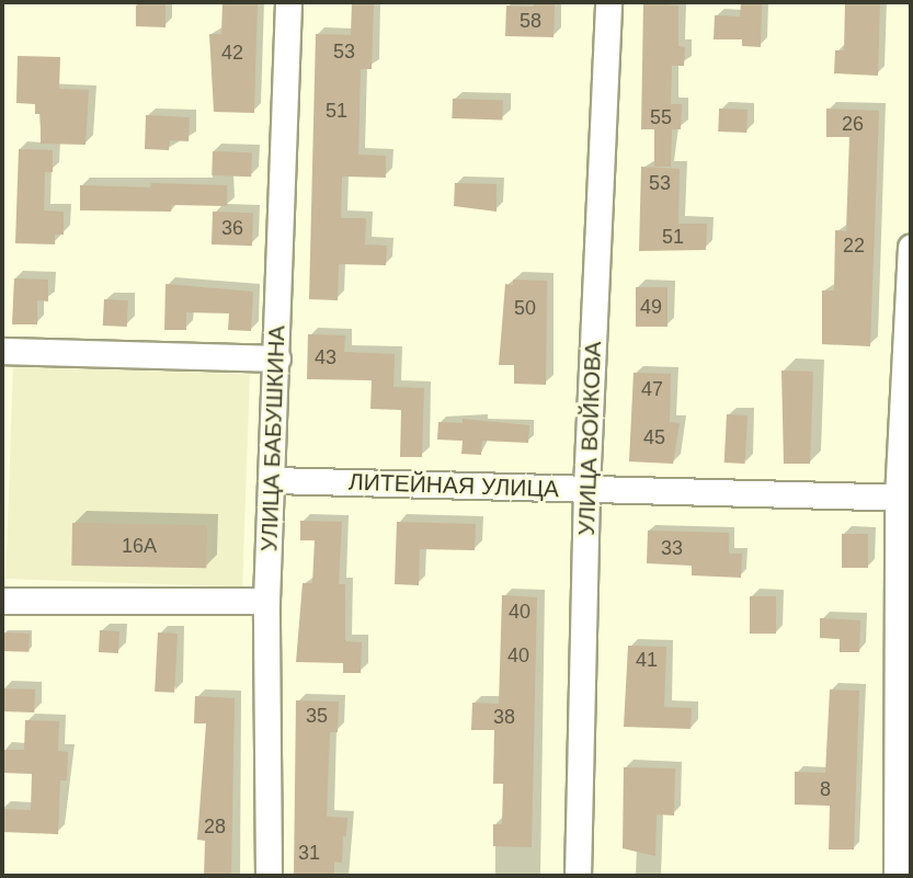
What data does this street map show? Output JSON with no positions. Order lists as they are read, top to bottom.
{
  "streets": {
    "street": ["УЛИЦА БАБУШКИНА", "УЛИЦА ВОЙКОВА", "ЛИТЕЙНАЯ УЛИЦА"]
  },
  "crossings": [
    ["УЛИЦА БАБУШКИНА", "ЛИТЕЙНАЯ УЛИЦА"],
    ["УЛИЦА ВОЙКОВА", "ЛИТЕЙНАЯ УЛИЦА"]
  ],
  "house_numbers": [
    "58",
    "53",
    "42",
    "51",
    "55",
    "26",
    "53",
    "36",
    "51",
    "22",
    "49",
    "50",
    "43",
    "47",
    "45",
    "16А",
    "33",
    "40",
    "40",
    "41",
    "35",
    "38",
    "8",
    "28",
    "31"
  ]
}
